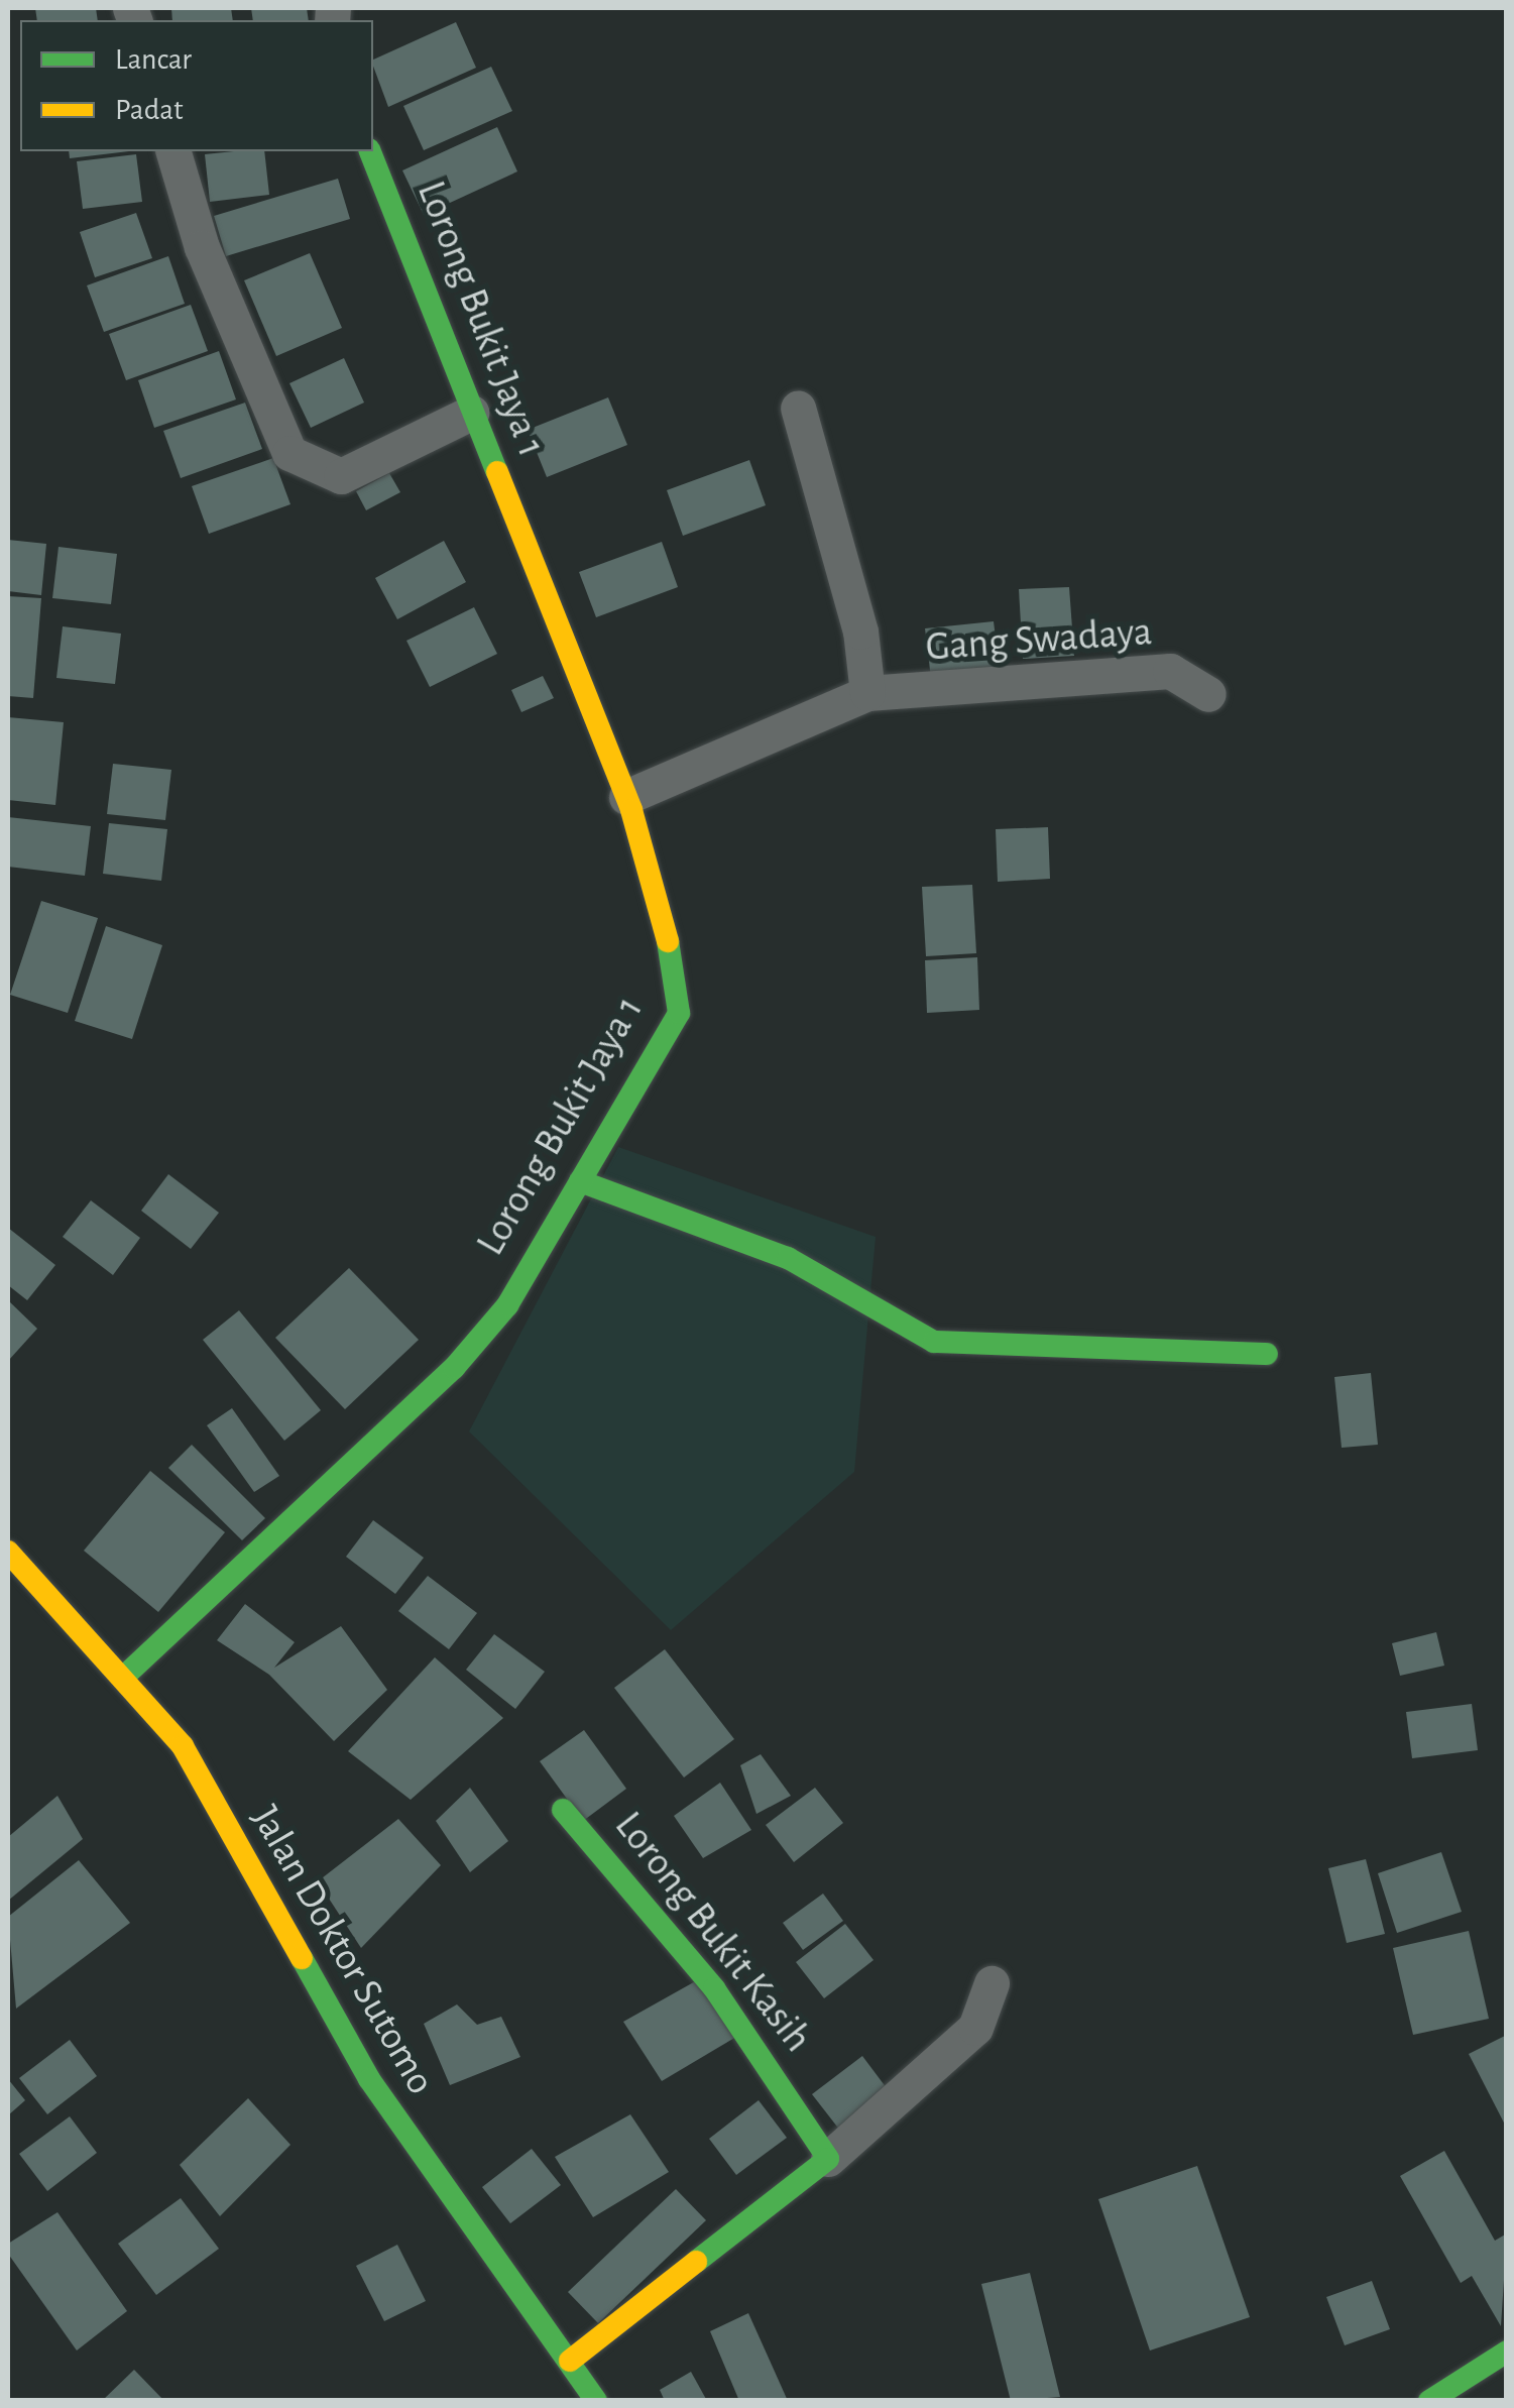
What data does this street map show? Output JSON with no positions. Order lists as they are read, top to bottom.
{
  "streets": {
    "main road": ["Lorong Bukit Jaya 1", "Lorong Bukit Kasih", "Jalan Doktor Sutomo"],
    "street": ["Gang Swadaya"]
  },
  "crossings": [
    ["Lorong Bukit Jaya 1", "Gang Swadaya"],
    ["Lorong Bukit Jaya 1", "Jalan Doktor Sutomo"]
  ],
  "legend": ["Lancar", "Padat"]
}
